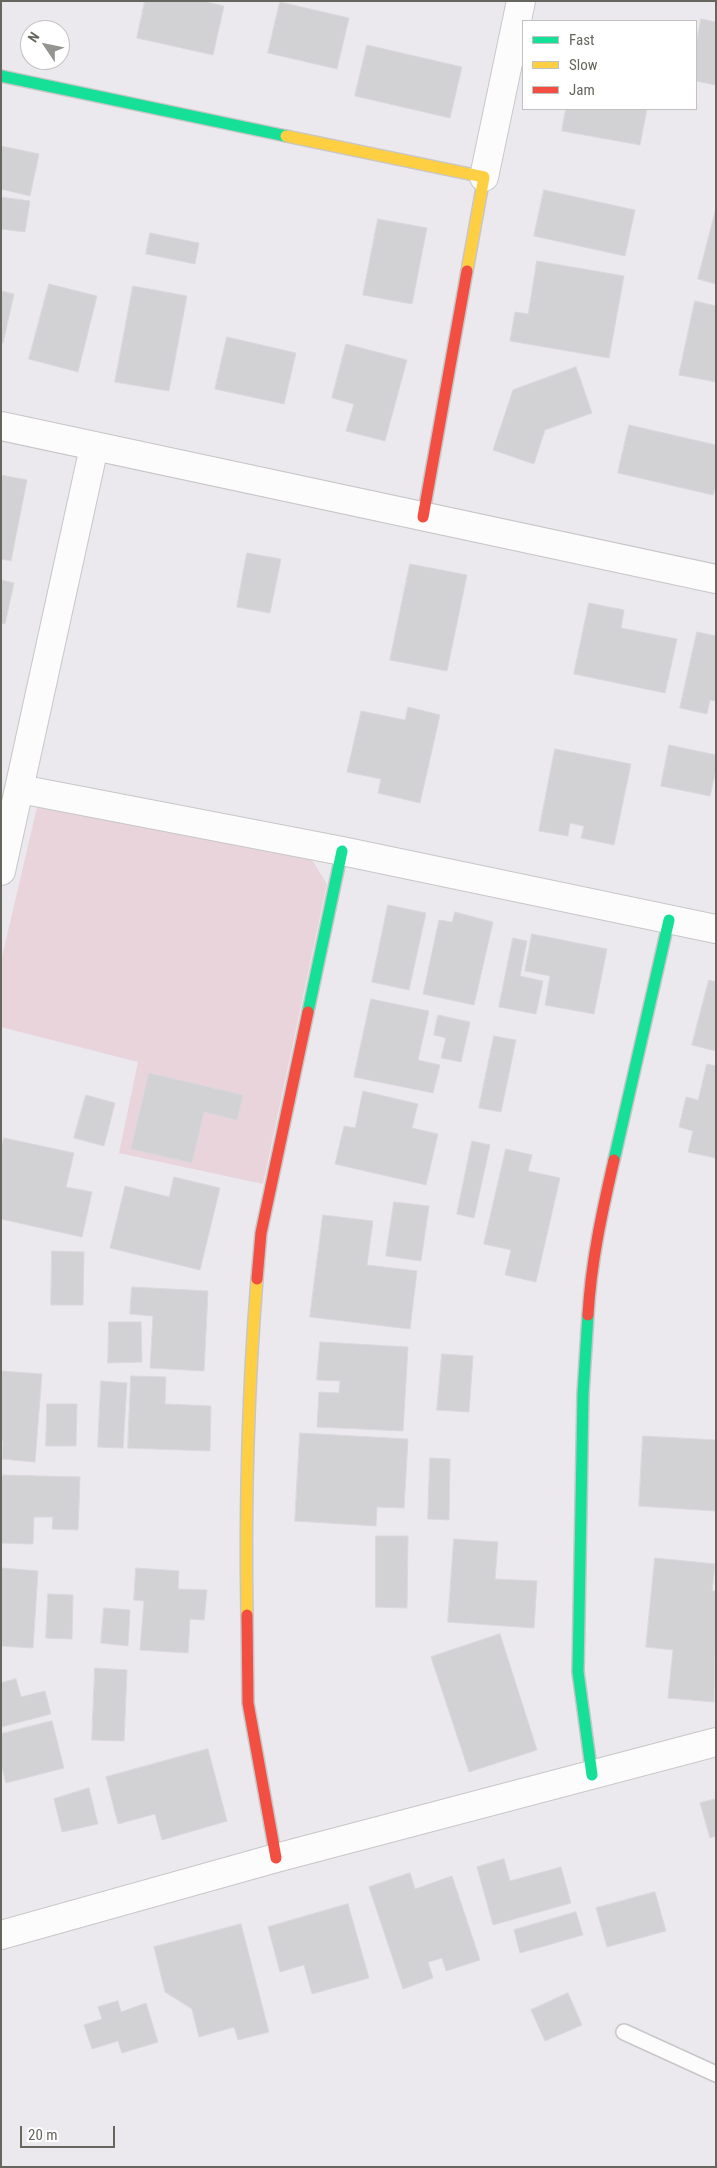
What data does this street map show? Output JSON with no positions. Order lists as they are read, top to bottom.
{
  "legend": ["Fast", "Slow", "Jam"],
  "scale_bar": "20 m",
  "north": "top left"
}
